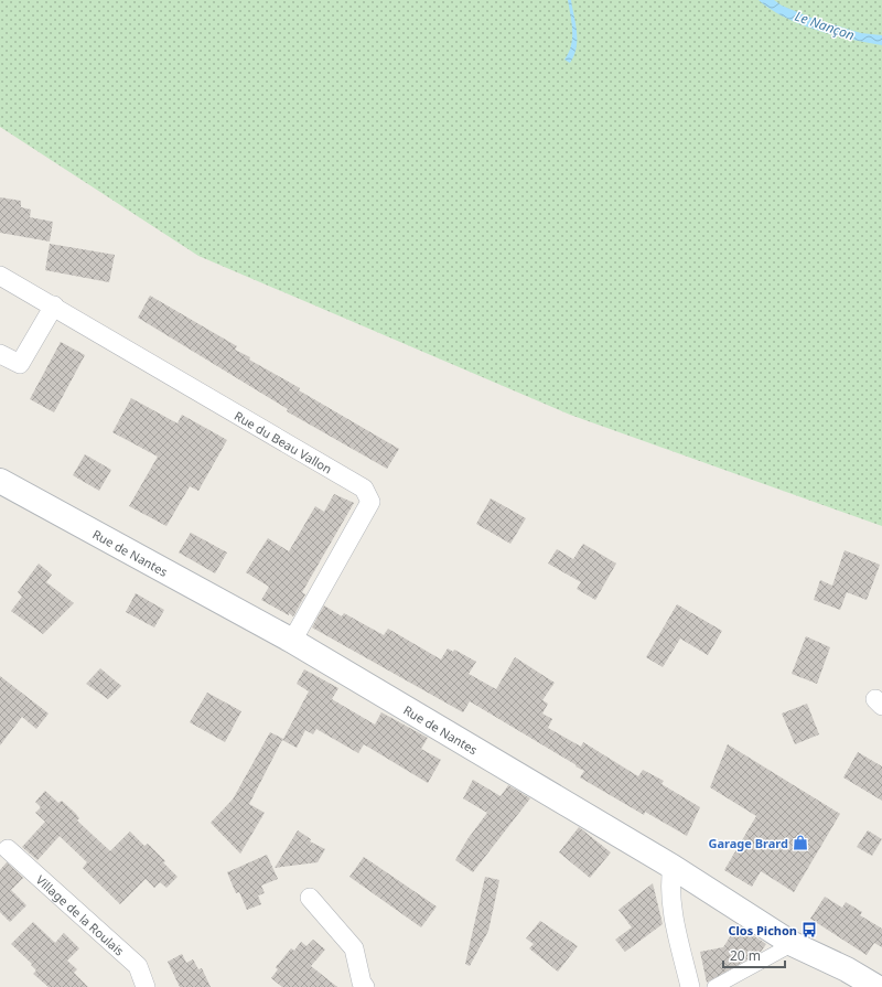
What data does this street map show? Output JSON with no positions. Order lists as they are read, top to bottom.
{
  "streets": {
    "main road": ["Rue de Nantes"],
    "street": ["Rue du Beau Vallon", "Village de la Roulais"]
  },
  "crossings": [
    ["Rue du Beau Vallon", "Rue de Nantes"]
  ],
  "water": ["Le Nançon"],
  "places": {
    "shop": ["Garage Brard"],
    "bus stop": ["Clos Pichon"]
  },
  "scale_bar": "20 m"
}
